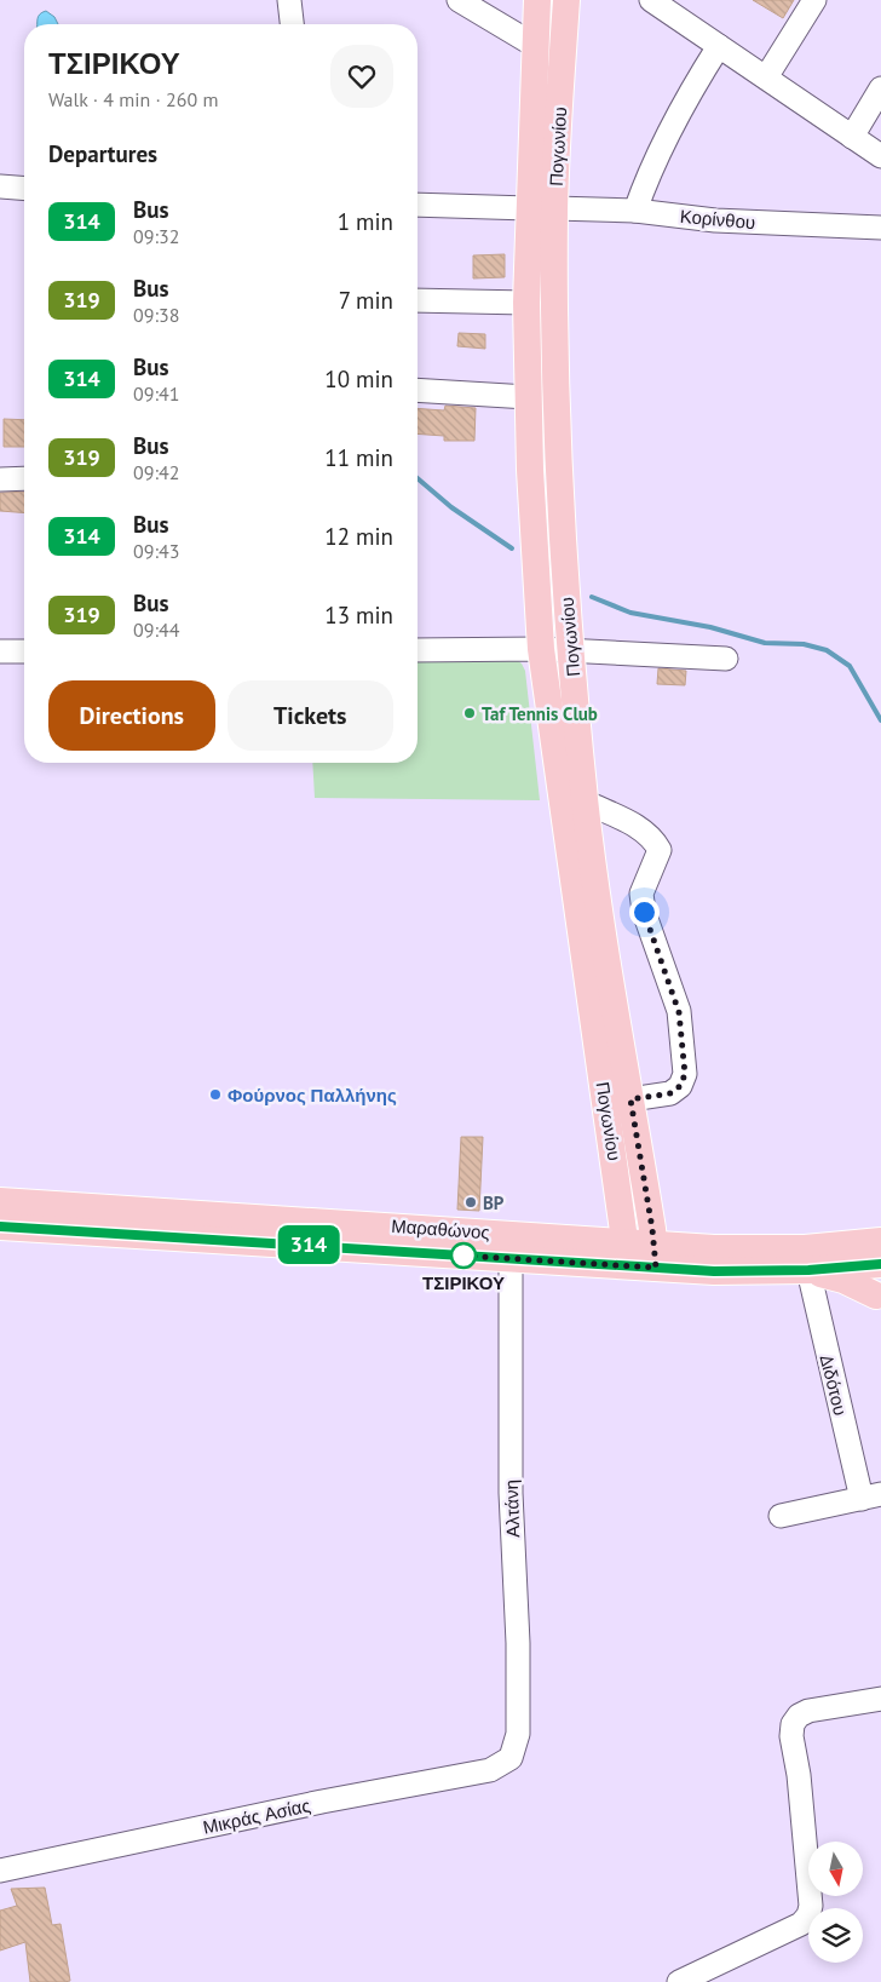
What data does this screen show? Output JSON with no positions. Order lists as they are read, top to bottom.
{
  "streets": {
    "main road": ["Πογωνίου", "Μαραθώνος"],
    "street": [
      "Κορίνθου",
      "Διδότου",
      "Αλτάνη",
      "Μικράς Ασίας"
    ]
  },
  "crossings": [
    ["Πογωνίου", "Κορίνθου"],
    ["Πογωνίου", "Μαραθώνος"],
    ["Μαραθώνος", "Διδότου"],
    ["Μαραθώνος", "Αλτάνη"],
    ["Αλτάνη", "Μικράς Ασίας"]
  ],
  "places": [
    "Taf Tennis Club",
    "Φούρνος Παλλήνης",
    "BP",
    "ΤΣΙΡΙΚΟΥ"
  ],
  "lines": ["bus line 314"],
  "north": "bottom",
  "page": {
    "on_map": "314",
    "heading": [
      ["ΤΣΙΡΙΚΟΥ", "Walk · 4 min · 260 m"],
      "Departures"
    ],
    "list": [
      {
        "mark": "314",
        "name": "Bus",
        "note": "09:32",
        "value": "1 min"
      },
      {
        "mark": "319",
        "name": "Bus",
        "note": "09:38",
        "value": "7 min"
      },
      {
        "mark": "314",
        "name": "Bus",
        "note": "09:41",
        "value": "10 min"
      },
      {
        "mark": "319",
        "name": "Bus",
        "note": "09:42",
        "value": "11 min"
      },
      {
        "mark": "314",
        "name": "Bus",
        "note": "09:43",
        "value": "12 min"
      },
      {
        "mark": "319",
        "name": "Bus",
        "note": "09:44",
        "value": "13 min"
      }
    ],
    "buttons": ["Directions", "Tickets"]
  }
}
